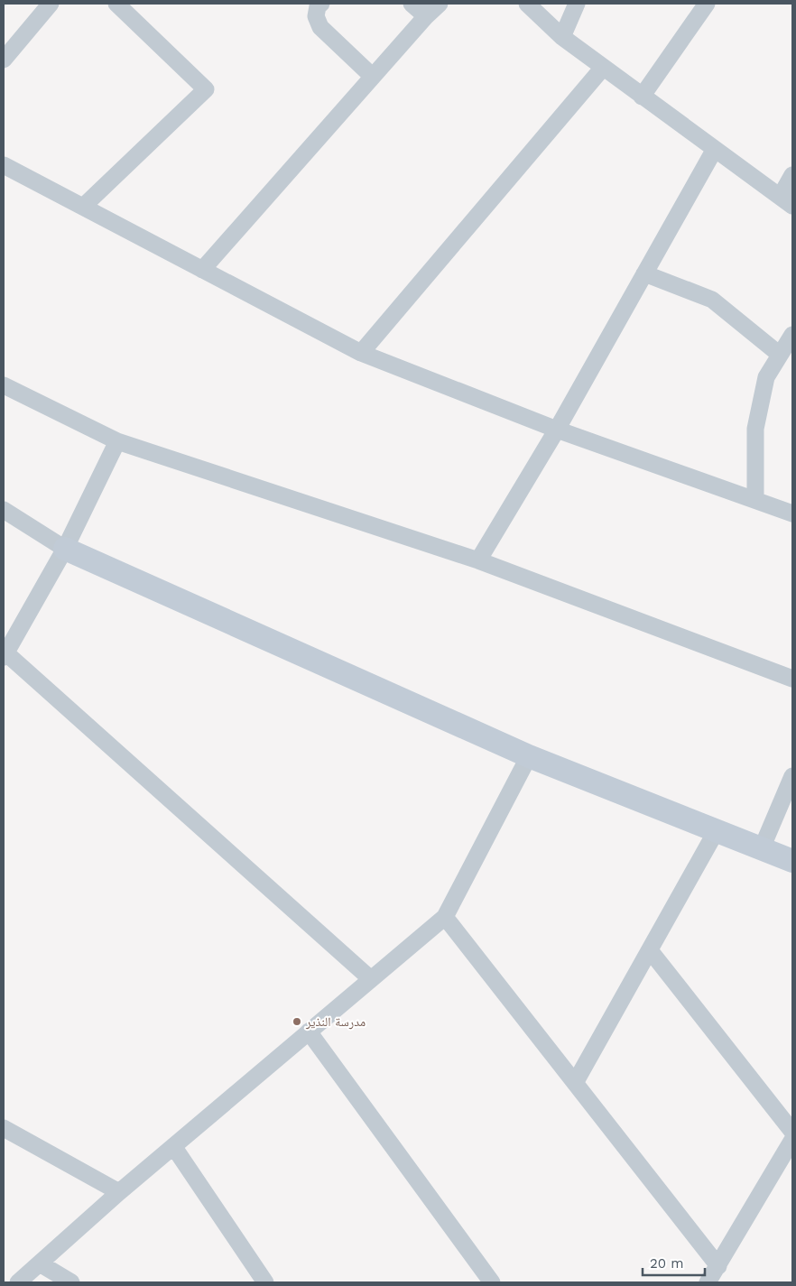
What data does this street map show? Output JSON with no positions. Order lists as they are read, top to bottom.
{
  "places": ["مدرسة النذير"],
  "scale_bar": "20 m"
}
